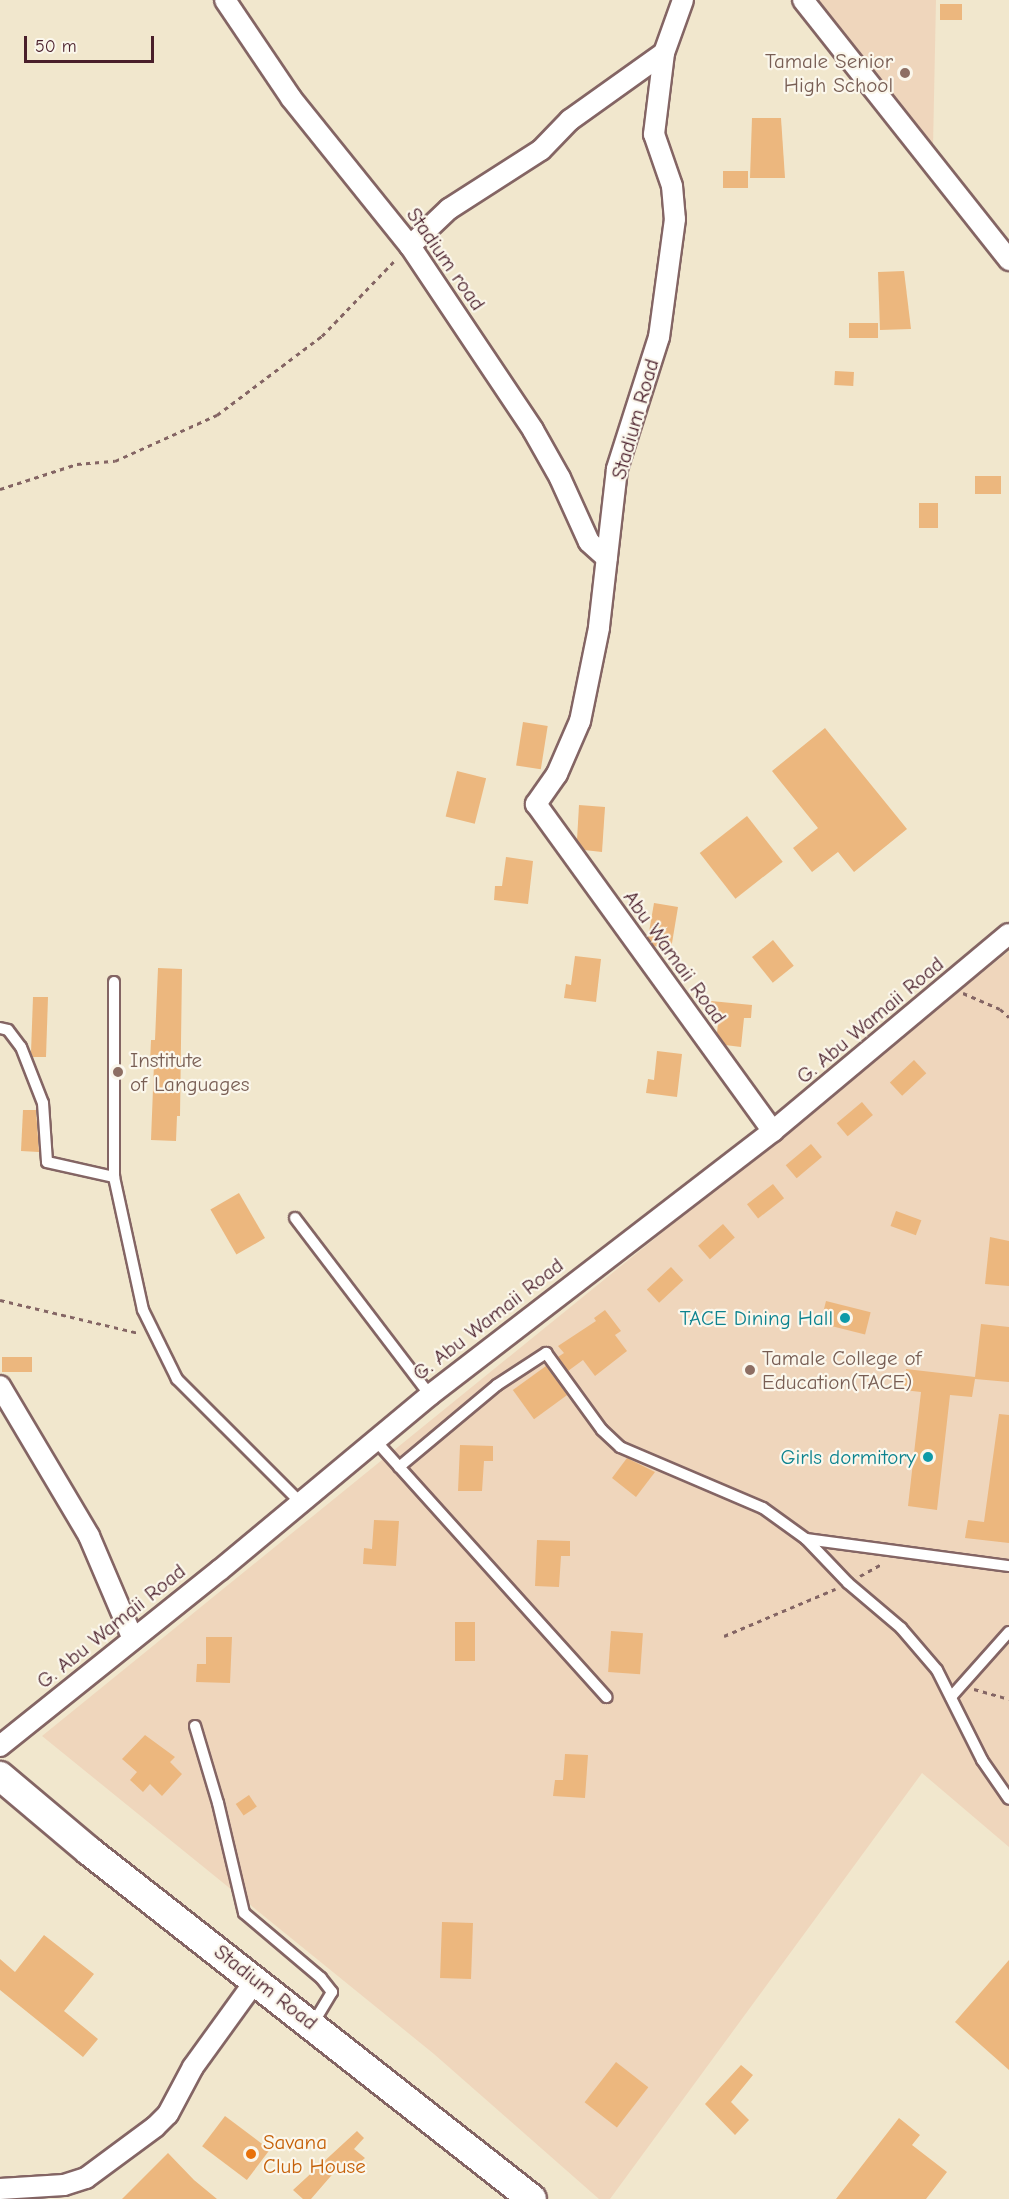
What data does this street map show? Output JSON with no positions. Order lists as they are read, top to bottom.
{
  "streets": {
    "main road": ["Stadium Road"],
    "street": ["Stadium road", "Abu Wamaii Road", "G. Abu Wamaii Road"]
  },
  "crossings": [
    ["Stadium road", "Stadium Road"],
    ["Stadium Road", "Abu Wamaii Road"],
    ["Abu Wamaii Road", "G. Abu Wamaii Road"]
  ],
  "places": [
    "Tamale Senior High School",
    "Institute of Languages",
    "TACE Dining Hall",
    "Tamale College of Education(TACE)",
    "Girls dormitory",
    "Savana Club House"
  ],
  "scale_bar": "50 m"
}
